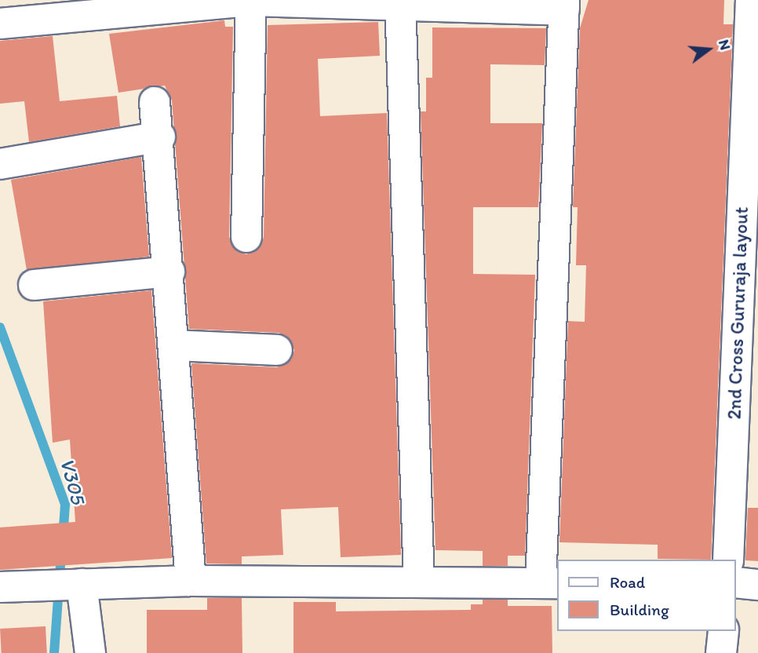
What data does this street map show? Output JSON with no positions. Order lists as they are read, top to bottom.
{
  "streets": {
    "street": ["2nd Cross Gururaja layout"]
  },
  "water": ["V305"],
  "legend": ["Road", "Building"],
  "north": "right"
}
